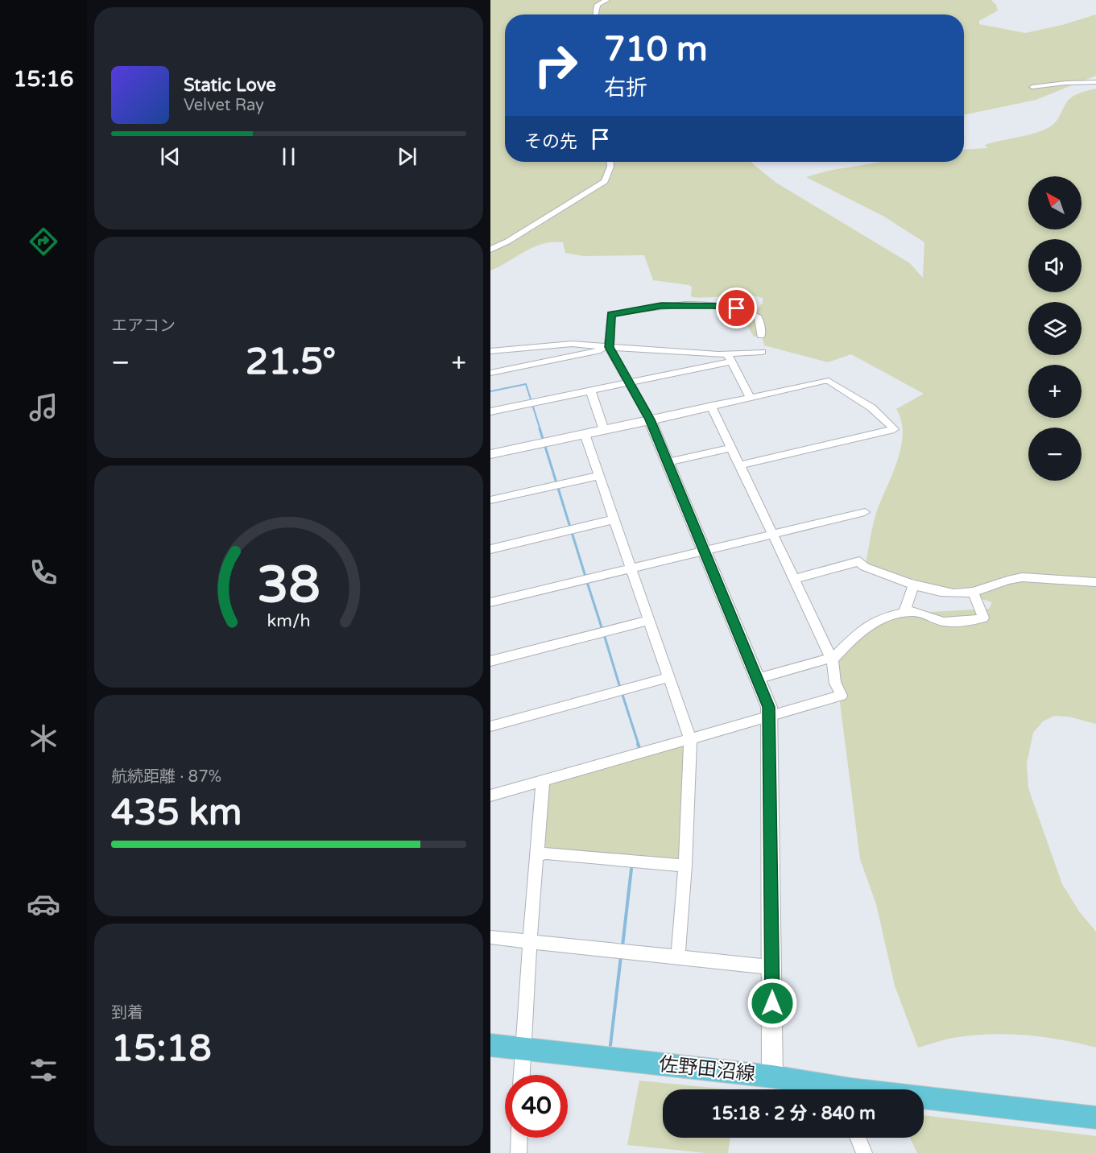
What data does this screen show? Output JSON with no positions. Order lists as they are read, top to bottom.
{
  "streets": {
    "main road": ["佐野田沼線"]
  },
  "north": "top left",
  "page": {
    "tabs": "15:16",
    "turn": ["710 m", "右折"],
    "song": ["Static Love", "Velvet Ray"],
    "then": "その先",
    "map_buttons": ["+", "−"],
    "tile": [
      "エアコン",
      ["航続距離 · 87%", "435 km"],
      ["到着", "15:18"]
    ],
    "heat": ["−", "21.5°", "+"],
    "limit": "40",
    "trip": "15:18 · 2 分 · 840 m",
    "gauge": ["38", "km/h"]
  }
}
